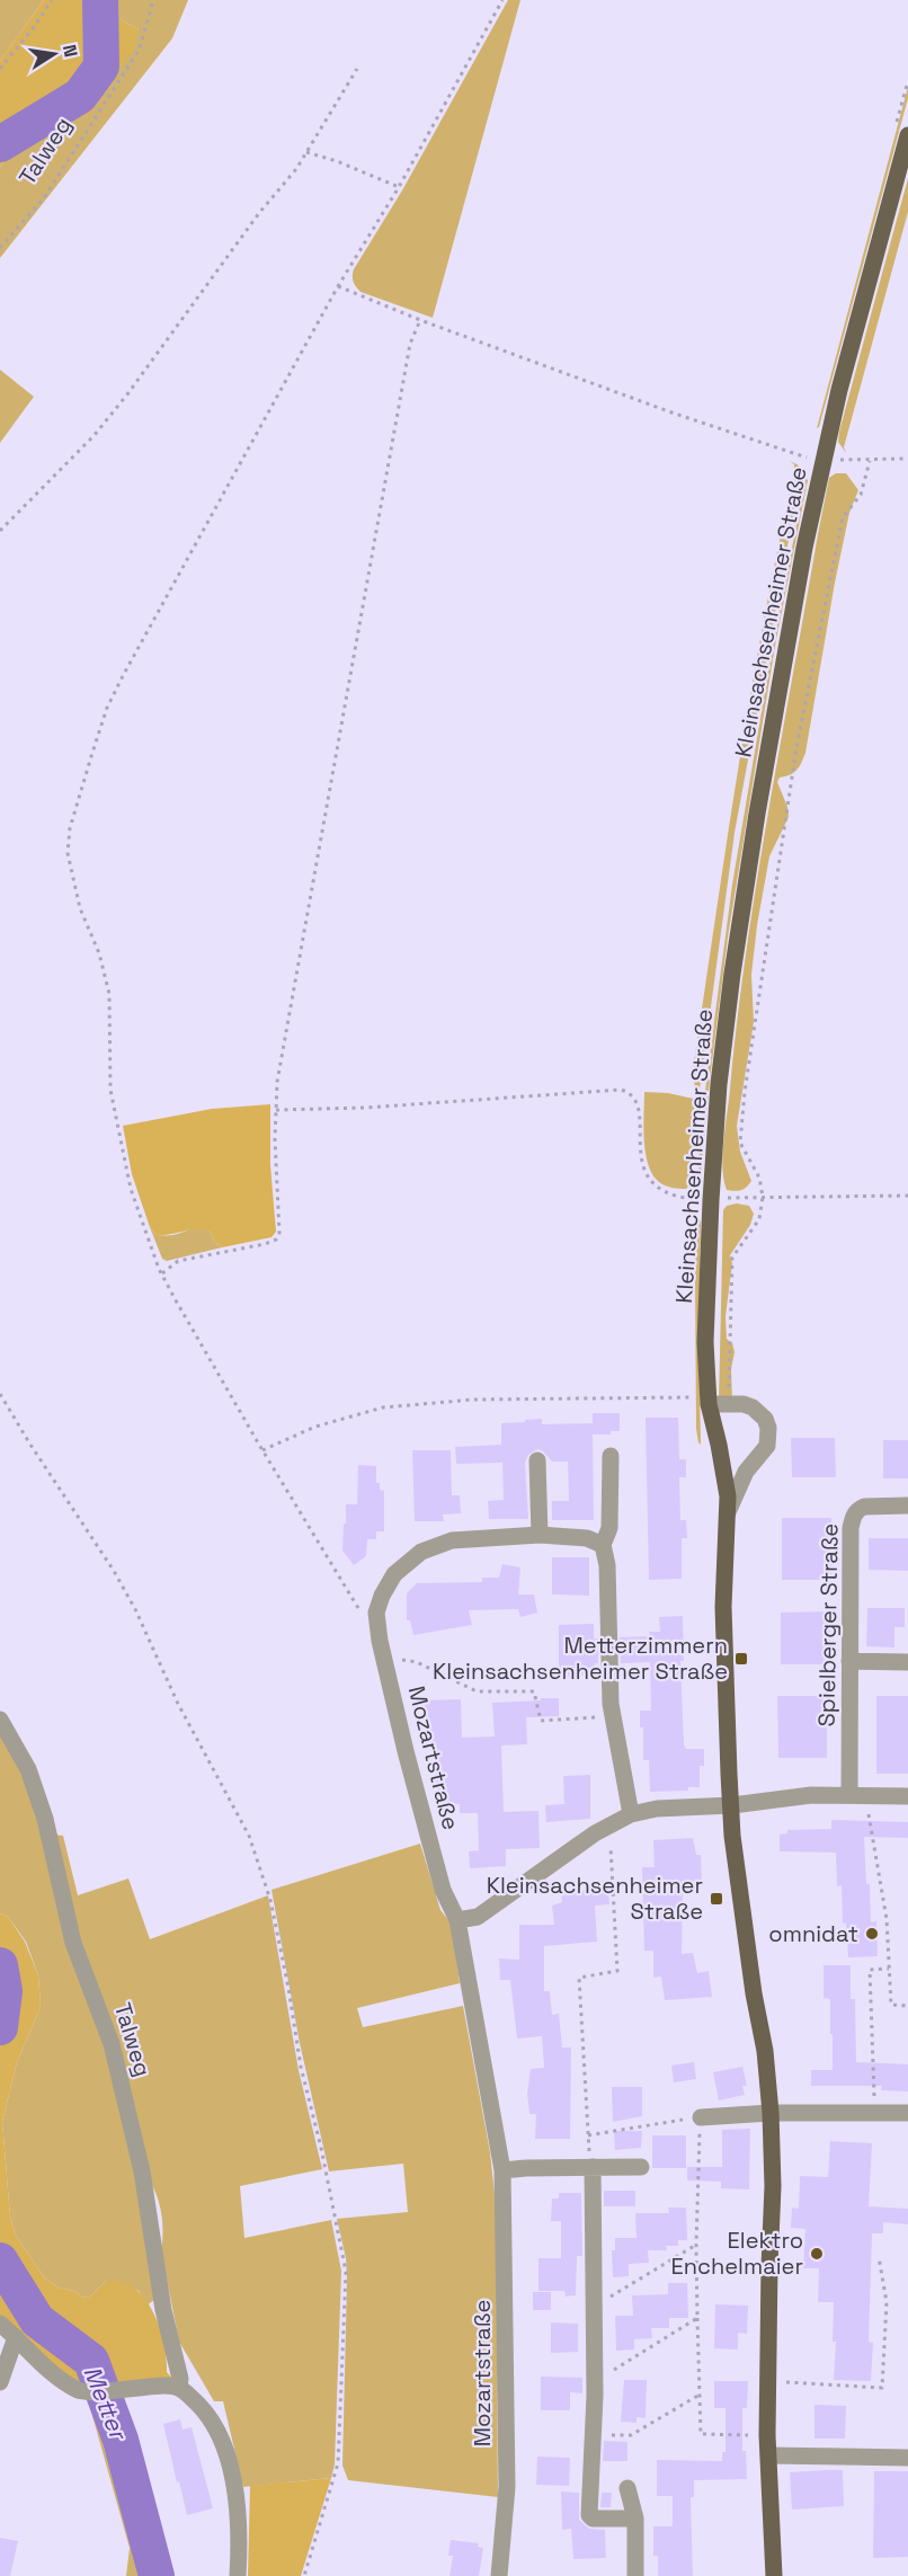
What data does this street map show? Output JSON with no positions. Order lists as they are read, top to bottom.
{
  "streets": {
    "main road": ["Kleinsachsenheimer Straße"],
    "street": ["Talweg", "Spielberger Straße", "Mozartstraße"]
  },
  "water": ["Metter"],
  "places": {
    "transit": ["Metterzimmern Kleinsachsenheimer Straße", "Kleinsachsenheimer Straße"],
    "other": ["omnidat", "Elektro Enchelmaier"]
  },
  "north": "right"
}
